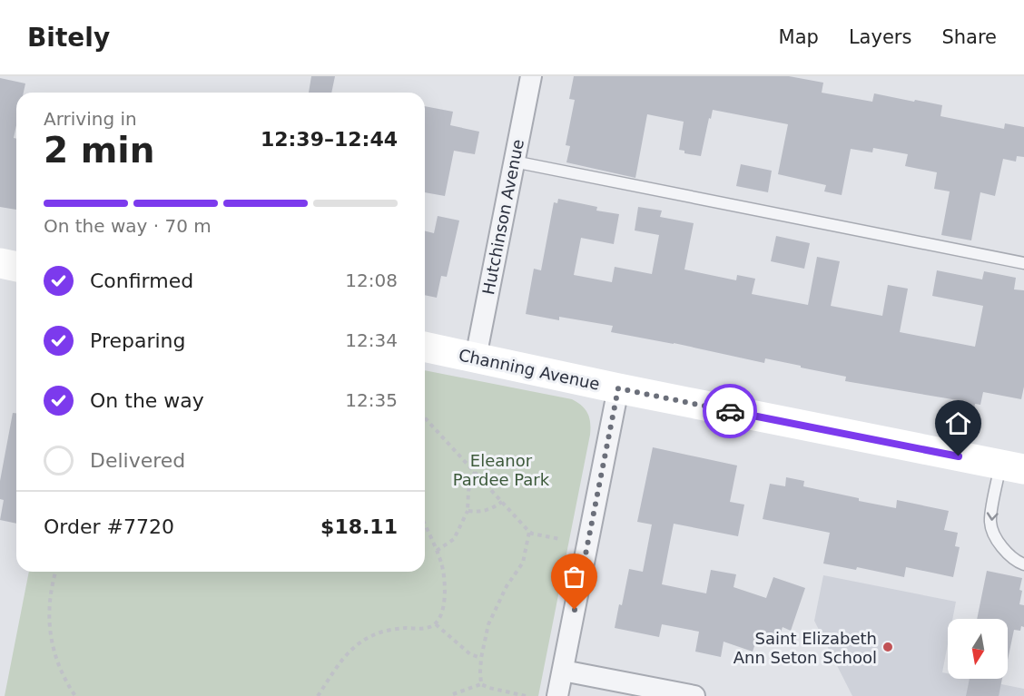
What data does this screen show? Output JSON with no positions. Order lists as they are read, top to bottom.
{
  "streets": {
    "street": ["Hutchinson Avenue", "Channing Avenue"]
  },
  "crossings": [
    ["Hutchinson Avenue", "Channing Avenue"]
  ],
  "parks": ["Eleanor Pardee Park"],
  "places": ["Saint Elizabeth Ann Seton School"],
  "north": "bottom",
  "page": {
    "header": "Bitely",
    "nav": ["Map", "Layers", "Share"],
    "heading": ["2 min", "Arriving in", "12:39–12:44"],
    "panel": ["Order #7720", "$18.11"],
    "bar": "On the way · 70 m",
    "list": [
      ["Confirmed", "12:08"],
      ["Preparing", "12:34"],
      ["On the way", "12:35"],
      "Delivered"
    ]
  }
}
